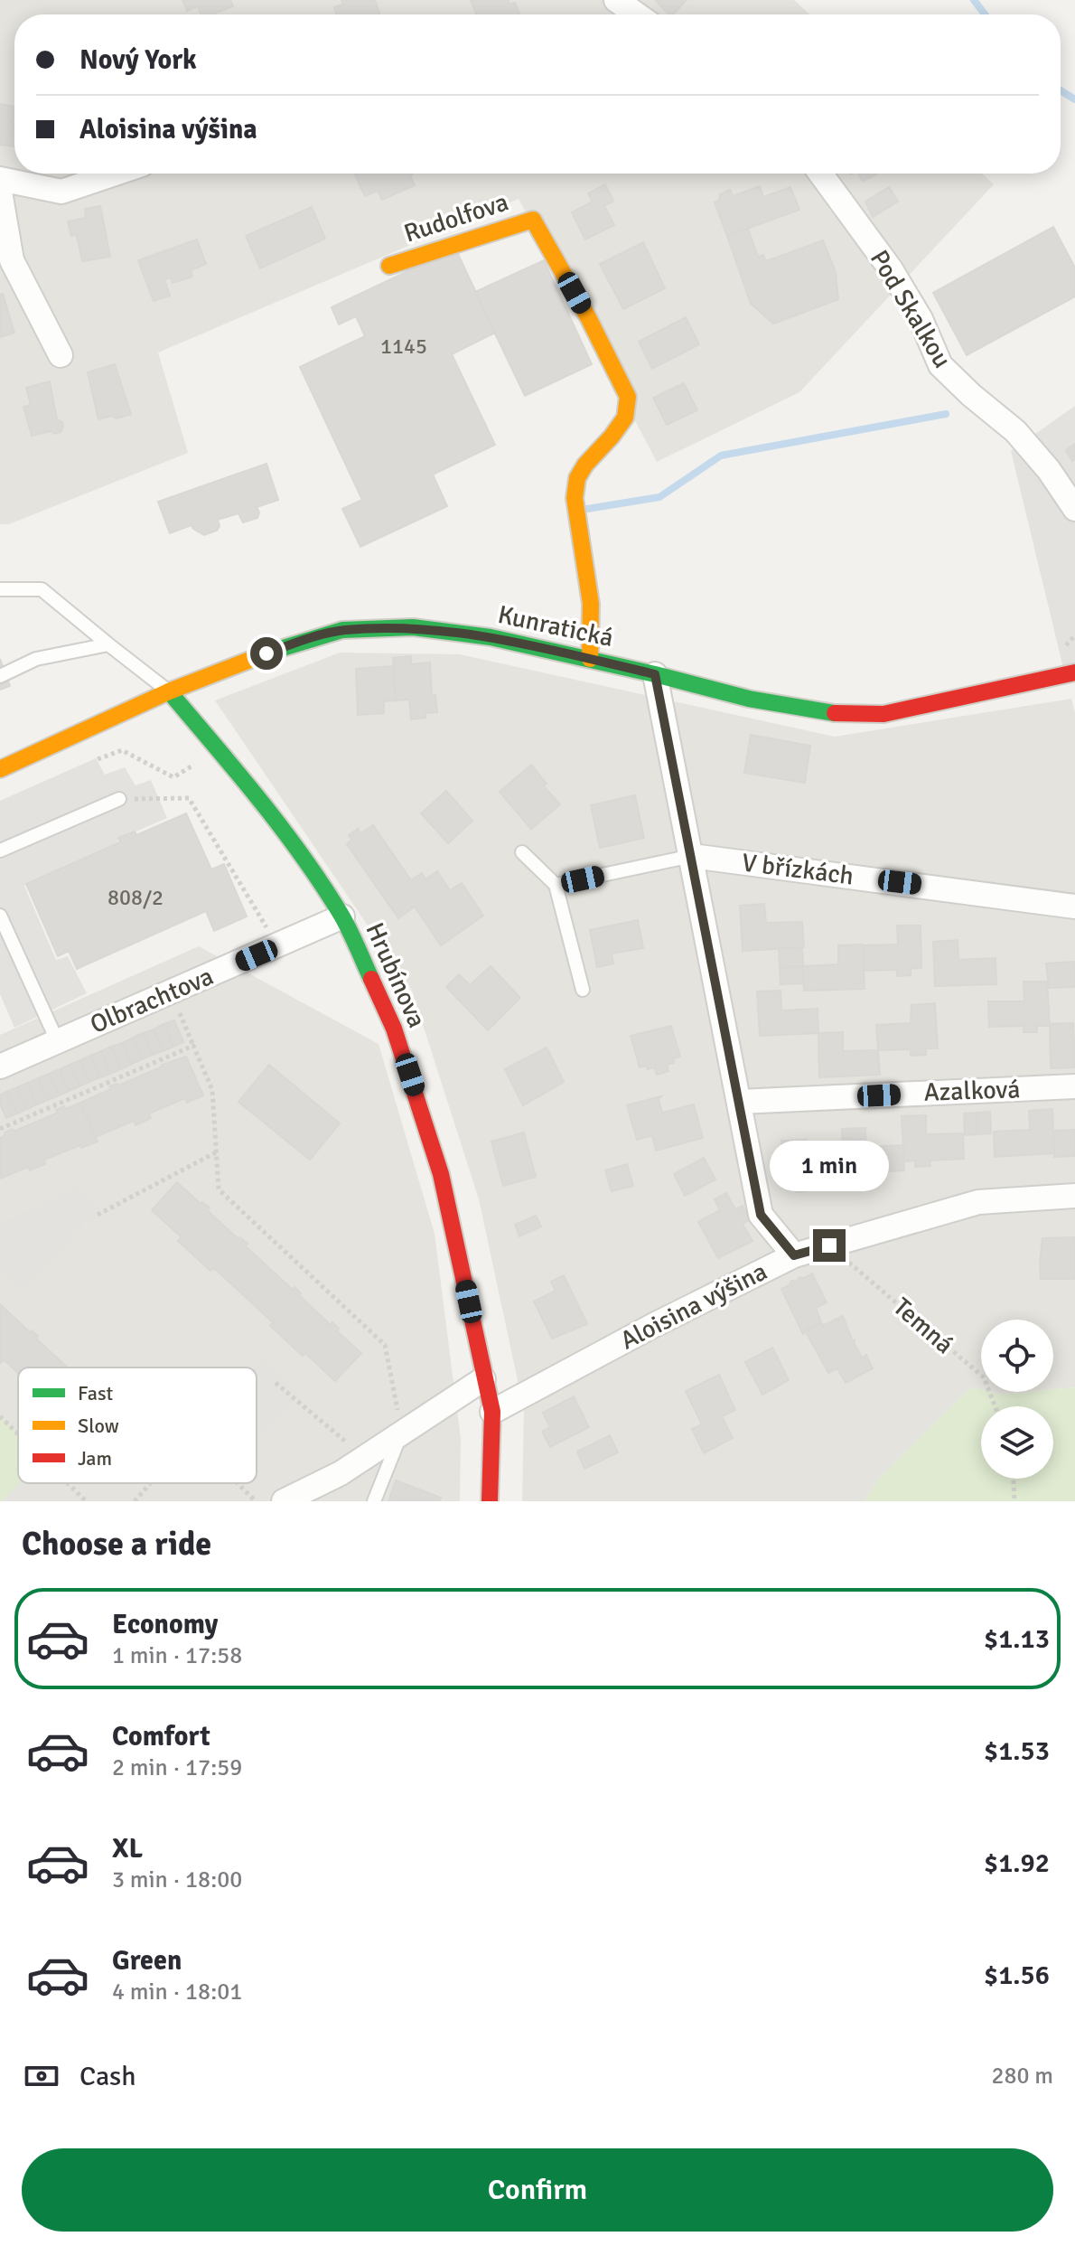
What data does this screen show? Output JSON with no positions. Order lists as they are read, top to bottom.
{
  "streets": {
    "street": [
      "Rudolfova",
      "Pod Skalkou",
      "Kunratická",
      "V břízkách",
      "Hrubínova",
      "Olbrachtova",
      "Azalková",
      "Aloisina výšina"
    ],
    "path": ["Temná"]
  },
  "crossings": [
    ["Rudolfova", "Kunratická"],
    ["Kunratická", "Hrubínova"],
    ["Hrubínova", "Olbrachtova"],
    ["Hrubínova", "Aloisina výšina"],
    ["Aloisina výšina", "Temná"]
  ],
  "house_numbers": ["1145", "808/2"],
  "legend": ["Fast", "Slow", "Jam"],
  "page": {
    "banner": ["Nový York", "Aloisina výšina"],
    "bubble": "1 min",
    "heading": "Choose a ride",
    "list": [
      {
        "name": "Economy",
        "note": "1 min · 17:58",
        "value": "$1.13"
      },
      {
        "name": "Comfort",
        "note": "2 min · 17:59",
        "value": "$1.53"
      },
      {
        "name": "XL",
        "note": "3 min · 18:00",
        "value": "$1.92"
      },
      {
        "name": "Green",
        "note": "4 min · 18:01",
        "value": "$1.56"
      }
    ],
    "pay": ["Cash", "280 m"],
    "buttons": "Confirm"
  }
}
